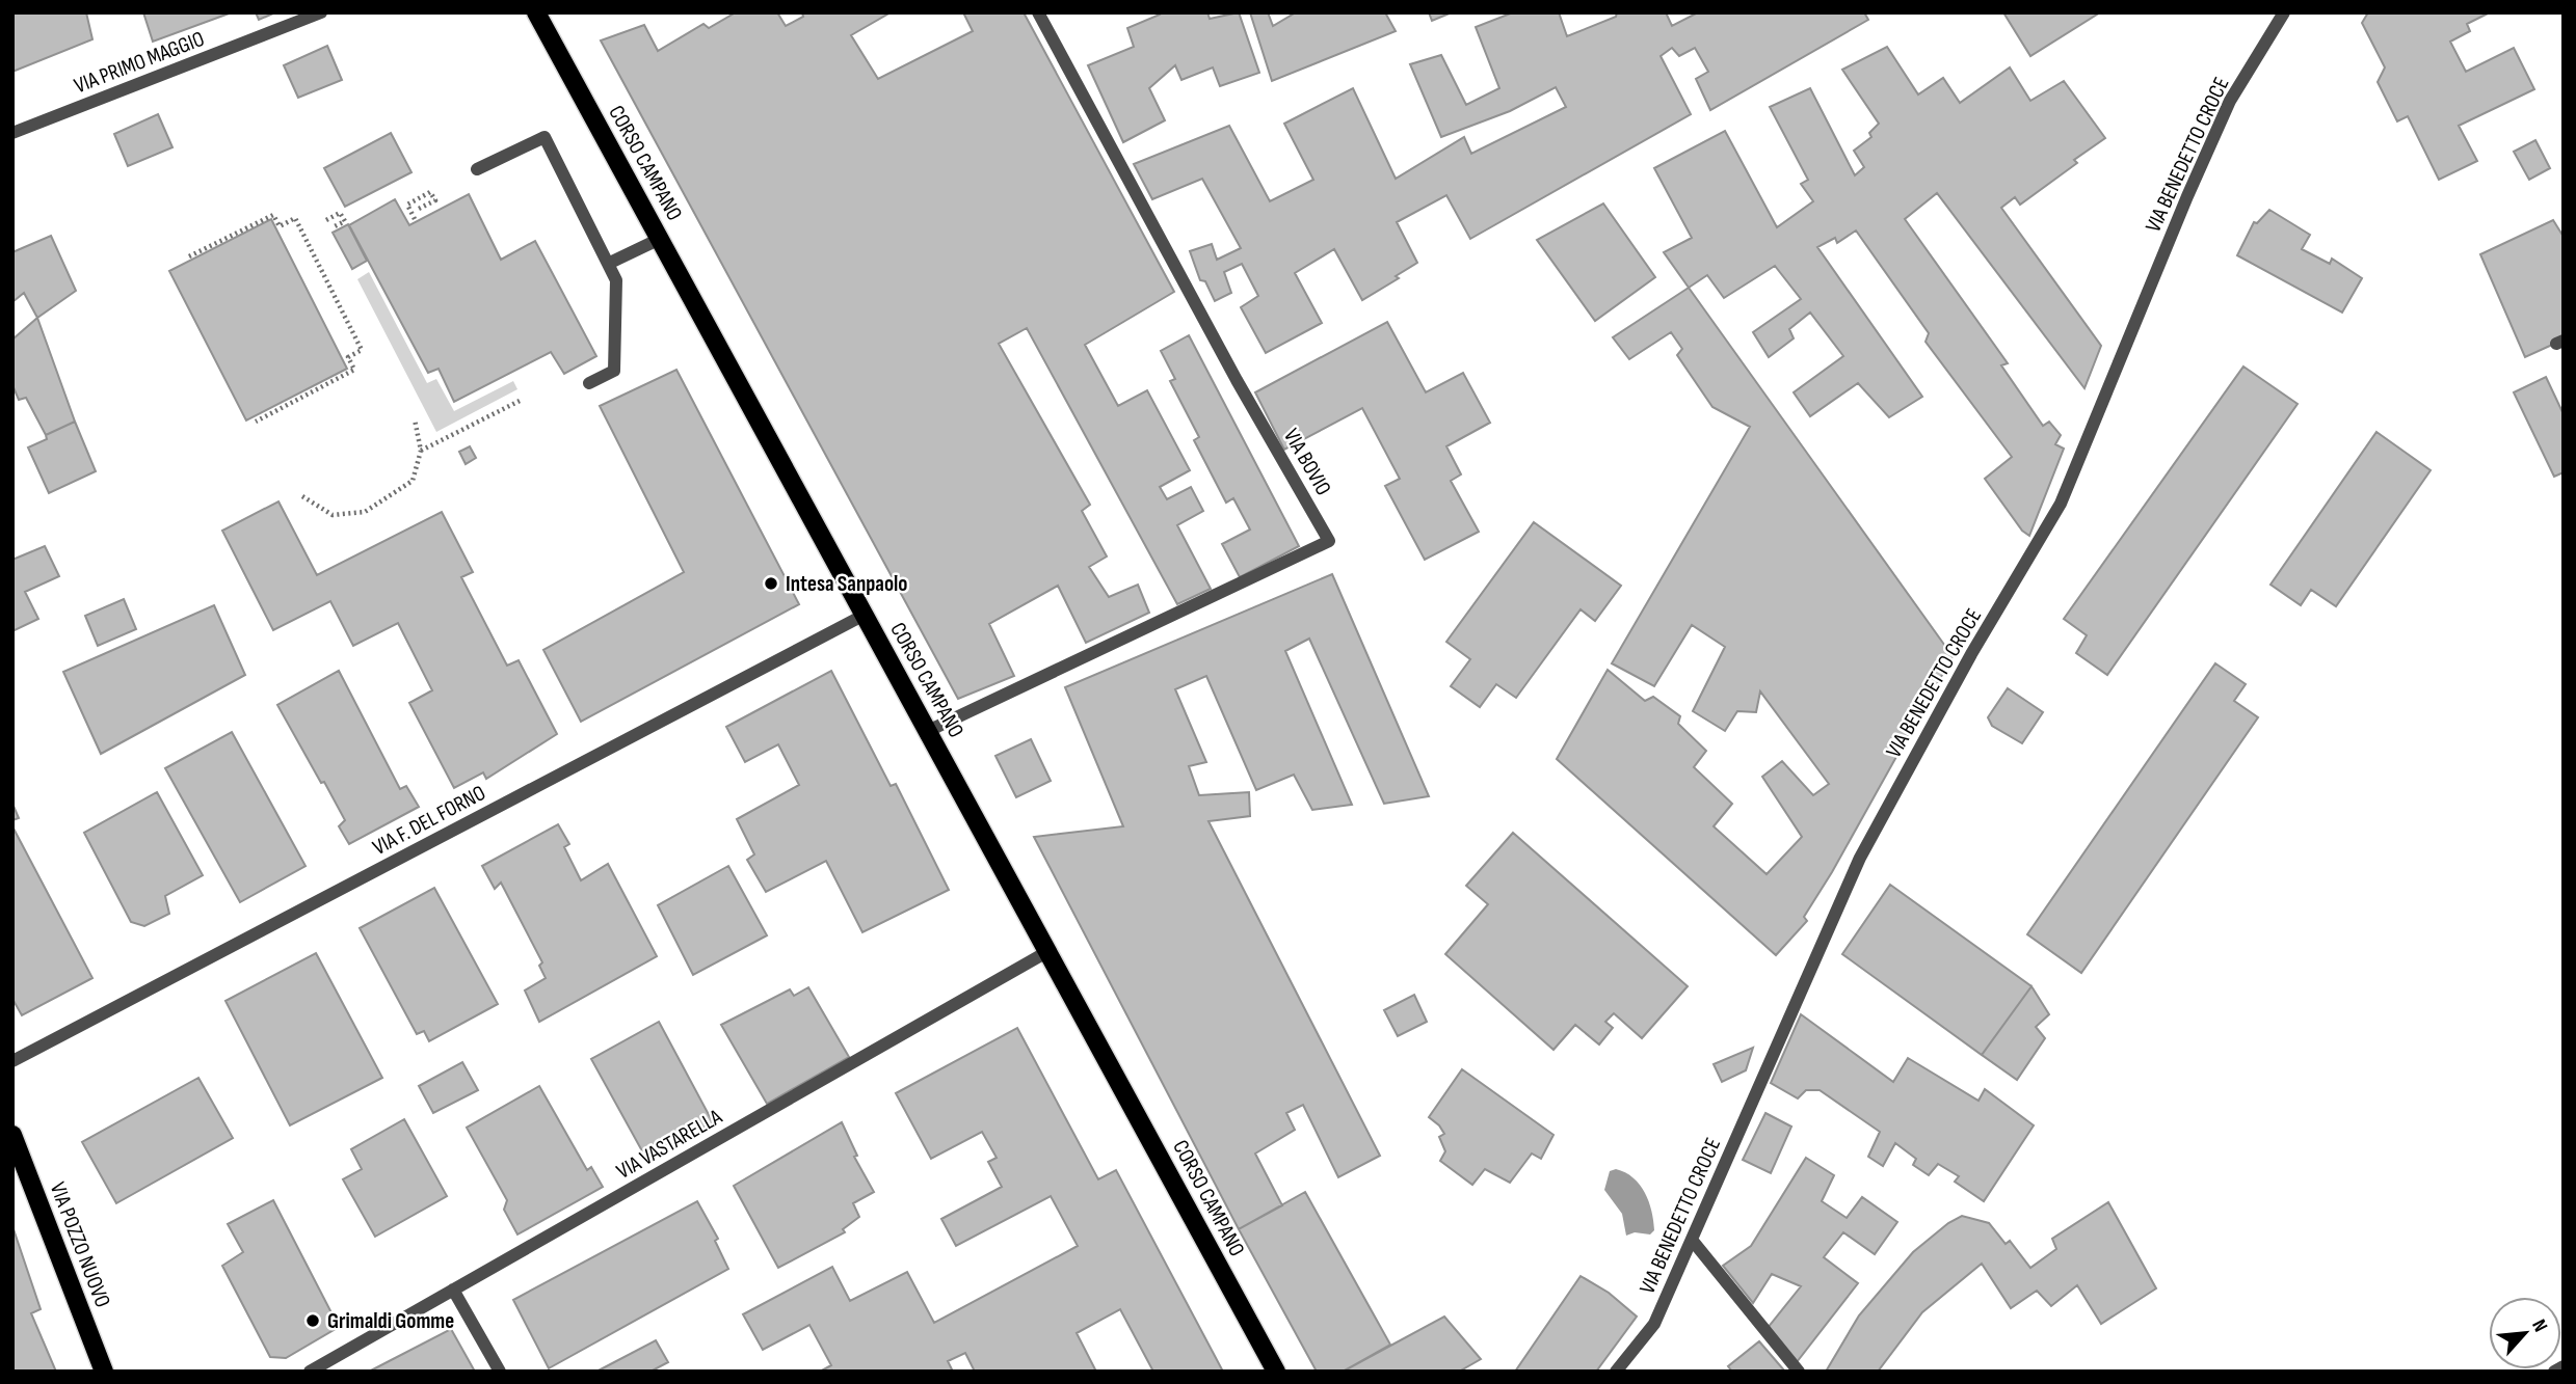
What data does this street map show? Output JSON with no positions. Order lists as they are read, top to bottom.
{
  "streets": {
    "main road": ["CORSO CAMPANO", "VIA POZZO NUOVO"],
    "street": [
      "VIA PRIMO MAGGIO",
      "VIA BENEDETTO CROCE",
      "VIA BOVIO",
      "VIA F. DEL FORNO",
      "VIA VASTARELLA"
    ]
  },
  "crossings": [
    ["CORSO CAMPANO", "VIA BOVIO"],
    ["CORSO CAMPANO", "VIA F. DEL FORNO"],
    ["CORSO CAMPANO", "VIA VASTARELLA"]
  ],
  "places": ["Intesa Sanpaolo", "Grimaldi Gomme"],
  "north": "top right"
}
